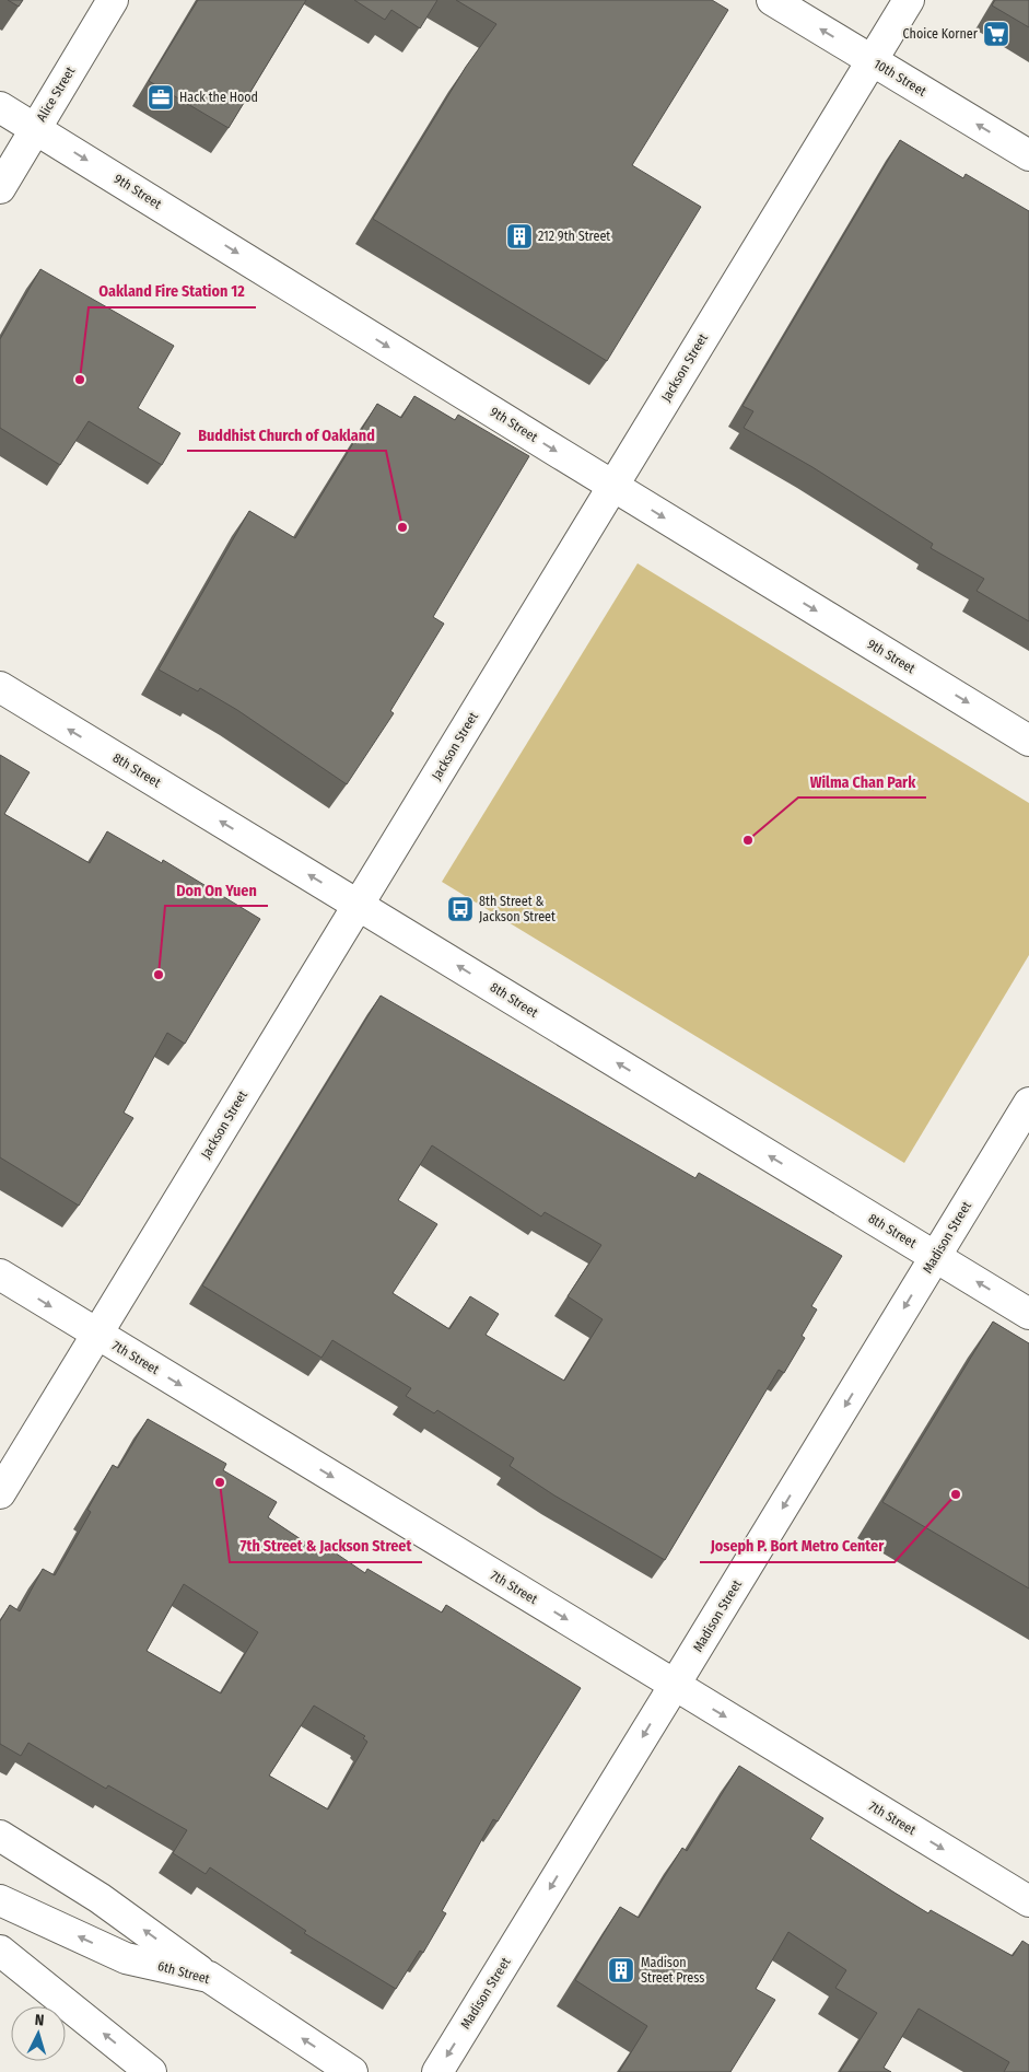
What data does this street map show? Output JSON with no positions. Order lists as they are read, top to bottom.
{
  "streets": {
    "main road": [
      "10th Street",
      "Alice Street",
      "9th Street",
      "Jackson Street",
      "8th Street",
      "Madison Street",
      "7th Street",
      "6th Street"
    ]
  },
  "crossings": [
    ["10th Street", "Jackson Street"],
    ["Alice Street", "9th Street"],
    ["9th Street", "Jackson Street"],
    ["Jackson Street", "8th Street"],
    ["Jackson Street", "7th Street"],
    ["8th Street", "Madison Street"],
    ["Madison Street", "7th Street"]
  ],
  "one_way": [
    "10th Street",
    "9th Street",
    "8th Street",
    "Madison Street",
    "7th Street"
  ],
  "places": {
    "supermarket": ["Choice Korner"],
    "office": ["Hack the Hood"],
    "building": ["212 9th Street", "Madison Street Press"],
    "other": [
      "Oakland Fire Station 12",
      "Buddhist Church of Oakland",
      "Wilma Chan Park",
      "Don On Yuen",
      "7th Street & Jackson Street",
      "Joseph P. Bort Metro Center"
    ],
    "bus stop": ["8th Street & Jackson Street"]
  },
  "north": "top"
}
